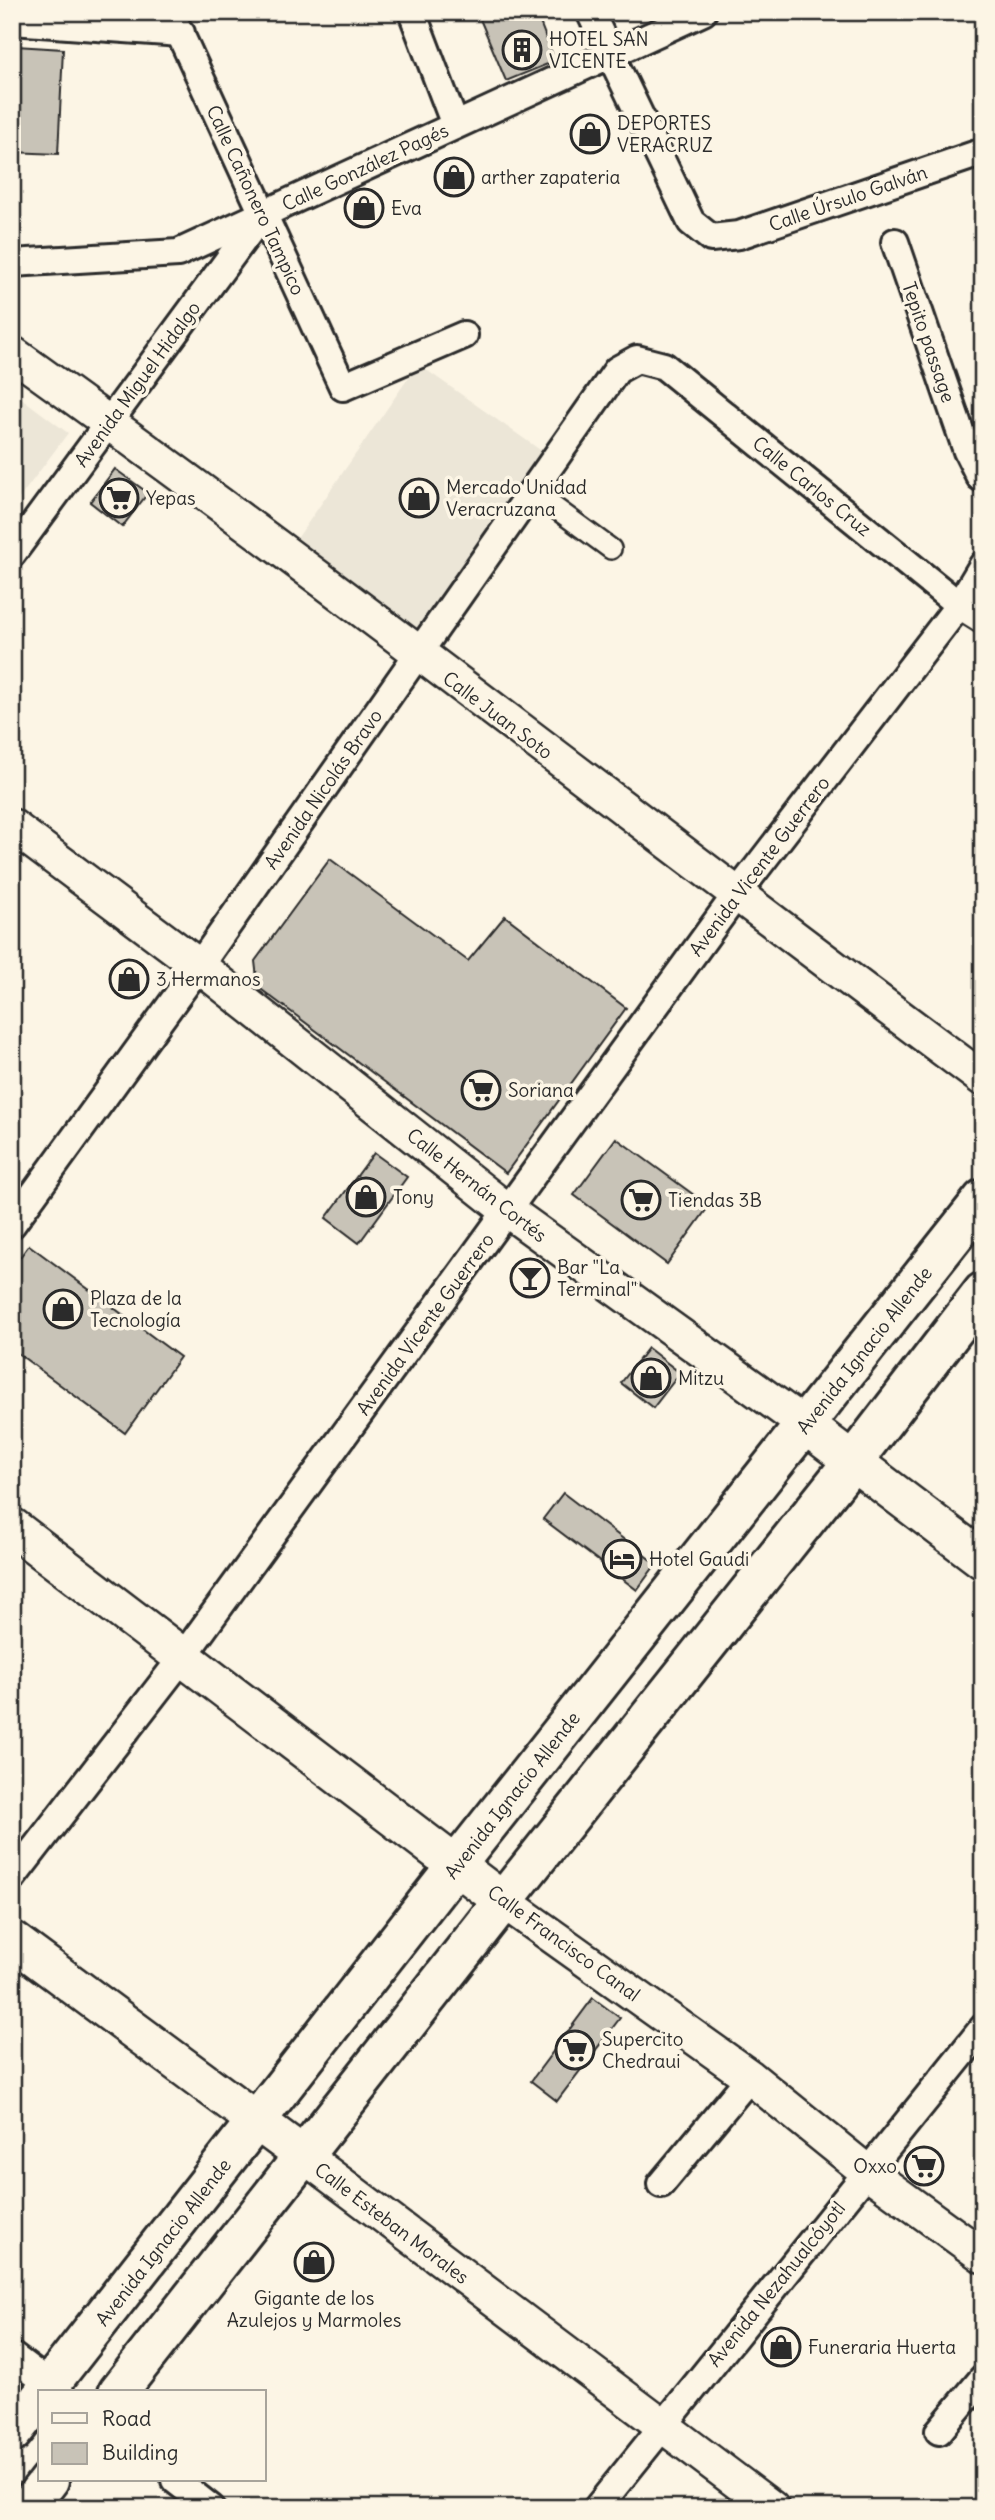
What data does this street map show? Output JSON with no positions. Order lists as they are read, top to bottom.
{
  "streets": {
    "main road": [
      "Calle Hernán Cortés",
      "Avenida Ignacio Allende",
      "Calle Francisco Canal",
      "Calle Esteban Morales"
    ],
    "street": [
      "Calle González Pagés",
      "Calle Úrsulo Galván",
      "Calle Cañonero Tampico",
      "Tepito passage",
      "Avenida Miguel Hidalgo",
      "Calle Carlos Cruz",
      "Calle Juan Soto",
      "Avenida Nicolás Bravo",
      "Avenida Vicente Guerrero",
      "Avenida Nezahualcóyotl"
    ]
  },
  "crossings": [
    ["Calle González Pagés", "Calle Úrsulo Galván"],
    ["Calle González Pagés", "Calle Cañonero Tampico"],
    ["Calle González Pagés", "Avenida Miguel Hidalgo"],
    ["Calle Cañonero Tampico", "Avenida Miguel Hidalgo"],
    ["Avenida Miguel Hidalgo", "Calle Juan Soto"],
    ["Calle Carlos Cruz", "Avenida Nicolás Bravo"],
    ["Calle Carlos Cruz", "Avenida Vicente Guerrero"],
    ["Calle Juan Soto", "Avenida Nicolás Bravo"],
    ["Calle Juan Soto", "Avenida Vicente Guerrero"],
    ["Avenida Nicolás Bravo", "Calle Hernán Cortés"],
    ["Avenida Vicente Guerrero", "Calle Hernán Cortés"],
    ["Avenida Vicente Guerrero", "Calle Francisco Canal"],
    ["Calle Hernán Cortés", "Avenida Ignacio Allende"],
    ["Avenida Ignacio Allende", "Calle Francisco Canal"],
    ["Avenida Ignacio Allende", "Calle Esteban Morales"],
    ["Calle Francisco Canal", "Avenida Nezahualcóyotl"],
    ["Calle Esteban Morales", "Avenida Nezahualcóyotl"]
  ],
  "places": {
    "building": ["HOTEL SAN VICENTE"],
    "shop": [
      "DEPORTES VERACRUZ",
      "arther zapateria",
      "Eva",
      "Mercado Unidad Veracruzana",
      "3 Hermanos",
      "Tony",
      "Plaza de la Tecnología",
      "Mitzu",
      "Gigante de los Azulejos y Marmoles",
      "Funeraria Huerta"
    ],
    "supermarket": [
      "Yepas",
      "Soriana",
      "Tiendas 3B",
      "Supercito Chedraui",
      "Oxxo"
    ],
    "bar": ["Bar \"La Terminal\""],
    "hotel": ["Hotel Gaudi"]
  },
  "legend": ["Road", "Building"]
}
